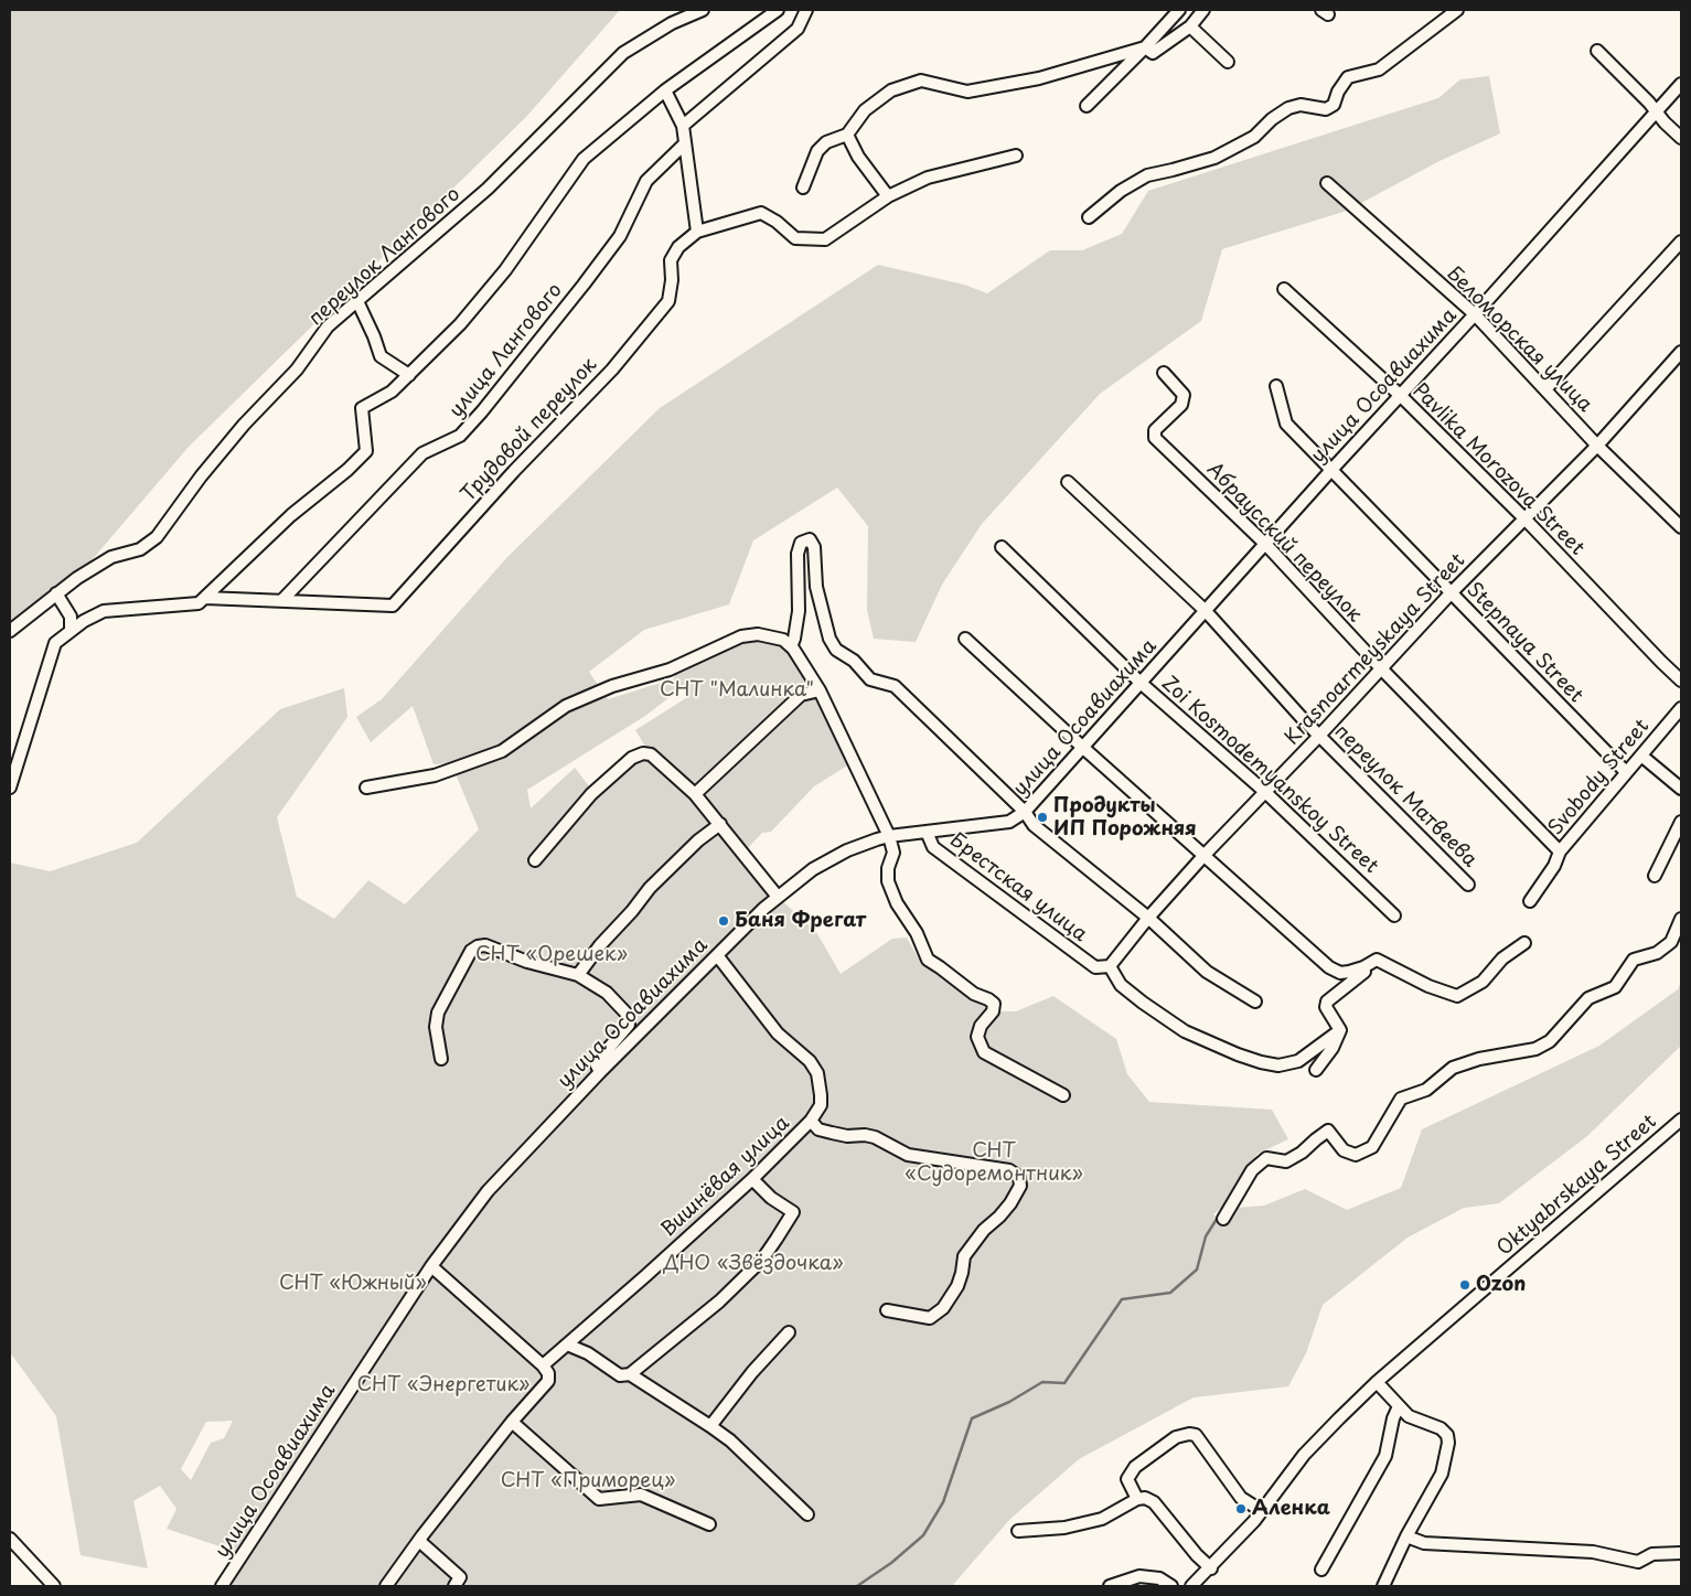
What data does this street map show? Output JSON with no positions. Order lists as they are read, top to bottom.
{
  "streets": {
    "street": [
      "переулок Лангового",
      "Беломорская улица",
      "улица Лангового",
      "улица Осоавиахима",
      "Трудовой переулок",
      "Pavlika Morozova Street",
      "Абраусский переулок",
      "Stepnaya Street",
      "Krasnoarmeyskaya Street",
      "Zoi Kosmodemyanskoy Street",
      "Svobody Street",
      "переулок Матвеева",
      "Брестская улица",
      "Вишнёвая улица",
      "Oktyabrskaya Street"
    ]
  },
  "crossings": [
    ["Беломорская улица", "улица Осоавиахима"],
    ["Беломорская улица", "Krasnoarmeyskaya Street"],
    ["улица Лангового", "Трудовой переулок"],
    ["улица Осоавиахима", "Pavlika Morozova Street"],
    ["улица Осоавиахима", "Абраусский переулок"],
    ["улица Осоавиахима", "Stepnaya Street"],
    ["улица Осоавиахима", "Zoi Kosmodemyanskoy Street"],
    ["улица Осоавиахима", "переулок Матвеева"],
    ["улица Осоавиахима", "Брестская улица"],
    ["улица Осоавиахима", "Вишнёвая улица"],
    ["Pavlika Morozova Street", "Krasnoarmeyskaya Street"],
    ["Абраусский переулок", "Krasnoarmeyskaya Street"],
    ["Абраусский переулок", "Svobody Street"],
    ["Stepnaya Street", "Krasnoarmeyskaya Street"],
    ["Stepnaya Street", "Svobody Street"],
    ["Krasnoarmeyskaya Street", "Zoi Kosmodemyanskoy Street"],
    ["Krasnoarmeyskaya Street", "переулок Матвеева"],
    ["Krasnoarmeyskaya Street", "Брестская улица"]
  ],
  "parks": [
    "СНТ \"Малинка\"",
    "СНТ «Орешек»",
    "СНТ «Судоремонтник»",
    "ДНО «Звёздочка»",
    "СНТ «Южный»",
    "СНТ «Энергетик»",
    "СНТ «Приморец»"
  ],
  "places": [
    "Продукты ИП Порожняя",
    "Баня Фрегат",
    "Ozon",
    "Аленка"
  ]
}
